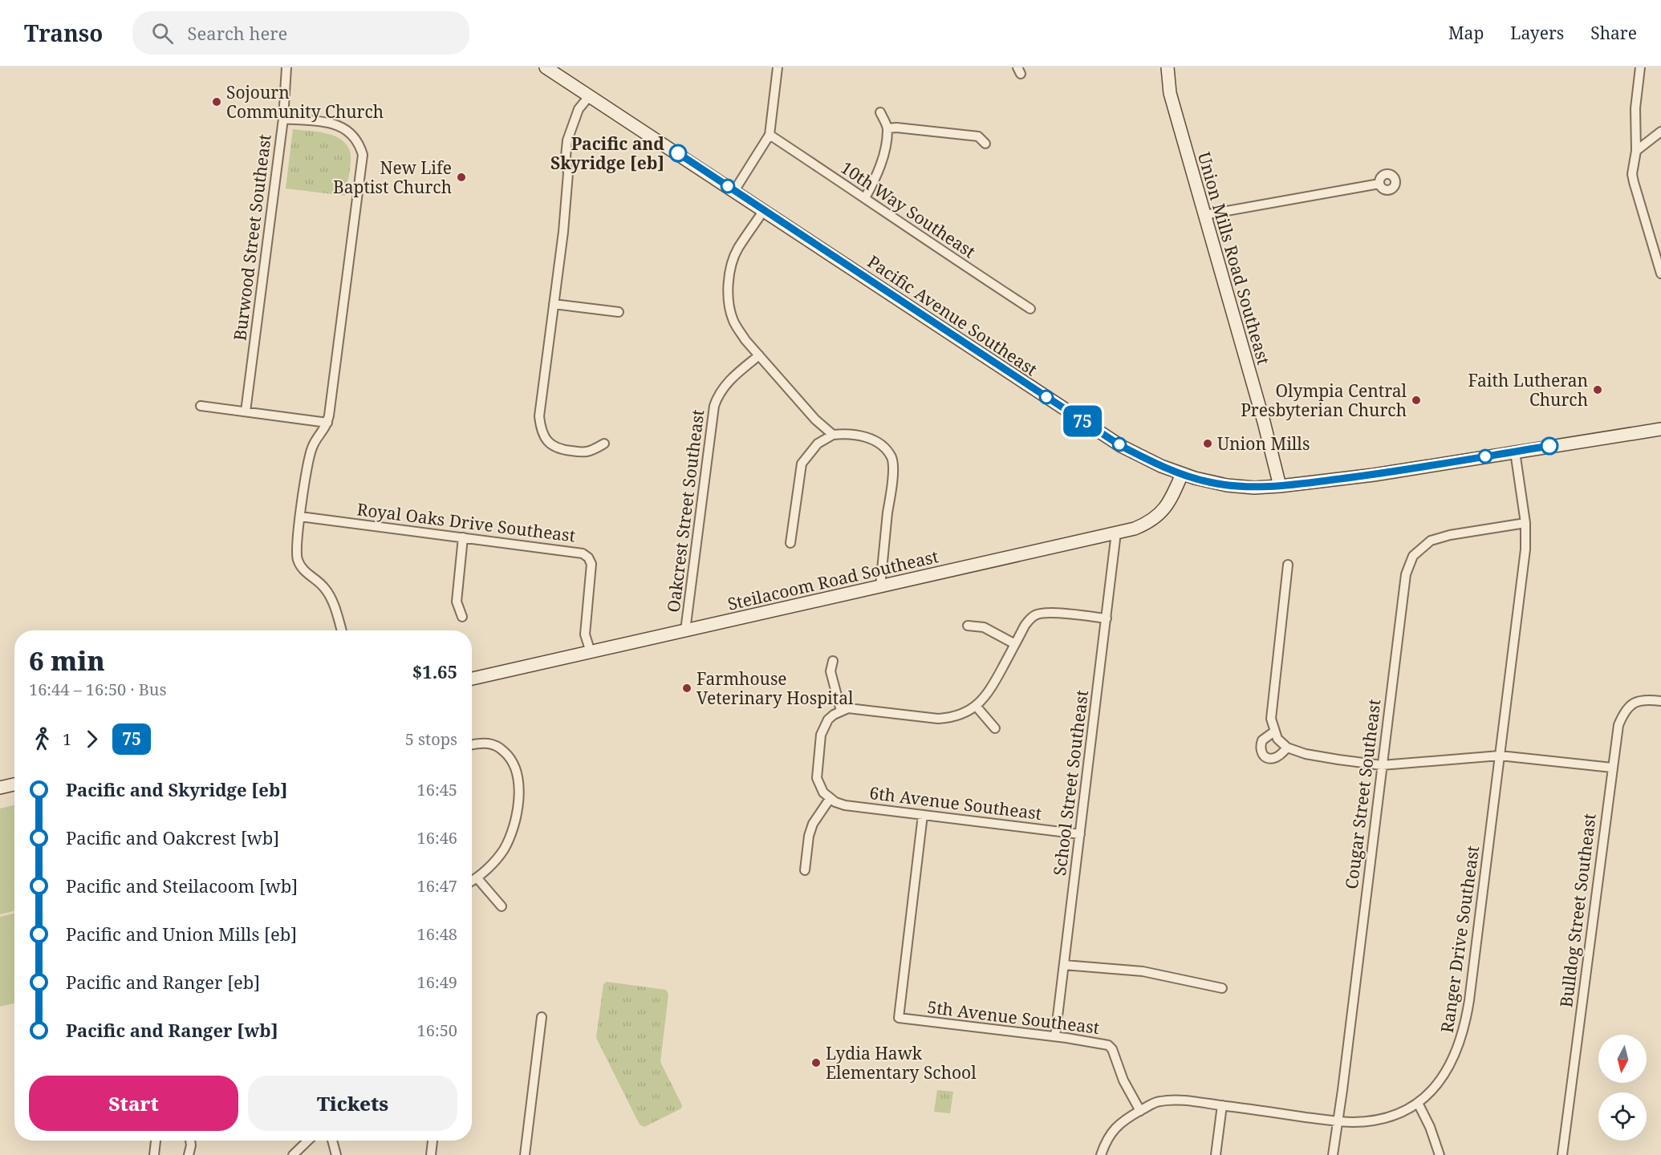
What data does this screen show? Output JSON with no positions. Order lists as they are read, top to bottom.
{
  "streets": {
    "main road": ["Union Mills Road Southeast", "Pacific Avenue Southeast", "Steilacoom Road Southeast"],
    "street": [
      "10th Way Southeast",
      "Burwood Street Southeast",
      "Oakcrest Street Southeast",
      "Royal Oaks Drive Southeast",
      "School Street Southeast",
      "Cougar Street Southeast",
      "6th Avenue Southeast",
      "Bulldog Street Southeast",
      "Ranger Drive Southeast",
      "5th Avenue Southeast"
    ]
  },
  "crossings": [
    ["Union Mills Road Southeast", "Pacific Avenue Southeast"],
    ["Pacific Avenue Southeast", "Steilacoom Road Southeast"],
    ["Pacific Avenue Southeast", "Ranger Drive Southeast"],
    ["Oakcrest Street Southeast", "Steilacoom Road Southeast"],
    ["Royal Oaks Drive Southeast", "Steilacoom Road Southeast"],
    ["Steilacoom Road Southeast", "School Street Southeast"],
    ["School Street Southeast", "6th Avenue Southeast"],
    ["School Street Southeast", "5th Avenue Southeast"],
    ["Cougar Street Southeast", "Ranger Drive Southeast"],
    ["6th Avenue Southeast", "5th Avenue Southeast"],
    ["Ranger Drive Southeast", "5th Avenue Southeast"]
  ],
  "places": [
    "Sojourn Community Church",
    "Pacific and Skyridge [eb]",
    "New Life Baptist Church",
    "Faith Lutheran Church",
    "Olympia Central Presbyterian Church",
    "Union Mills",
    "Farmhouse Veterinary Hospital",
    "Lydia Hawk Elementary School"
  ],
  "lines": ["bus line 75"],
  "north": "bottom",
  "page": {
    "header": "Transo",
    "search": "Search here",
    "nav": ["Map", "Layers", "Share"],
    "on_map": "75",
    "heading": ["6 min", "16:44 – 16:50 · Bus", "$1.65"],
    "legs": ["1", "75", "5 stops"],
    "list": [
      {
        "name": "Pacific and Skyridge [eb]",
        "value": "16:45"
      },
      {
        "name": "Pacific and Oakcrest [wb]",
        "value": "16:46"
      },
      {
        "name": "Pacific and Steilacoom [wb]",
        "value": "16:47"
      },
      {
        "name": "Pacific and Union Mills [eb]",
        "value": "16:48"
      },
      {
        "name": "Pacific and Ranger [eb]",
        "value": "16:49"
      },
      {
        "name": "Pacific and Ranger [wb]",
        "value": "16:50"
      }
    ],
    "buttons": ["Start", "Tickets"]
  }
}
